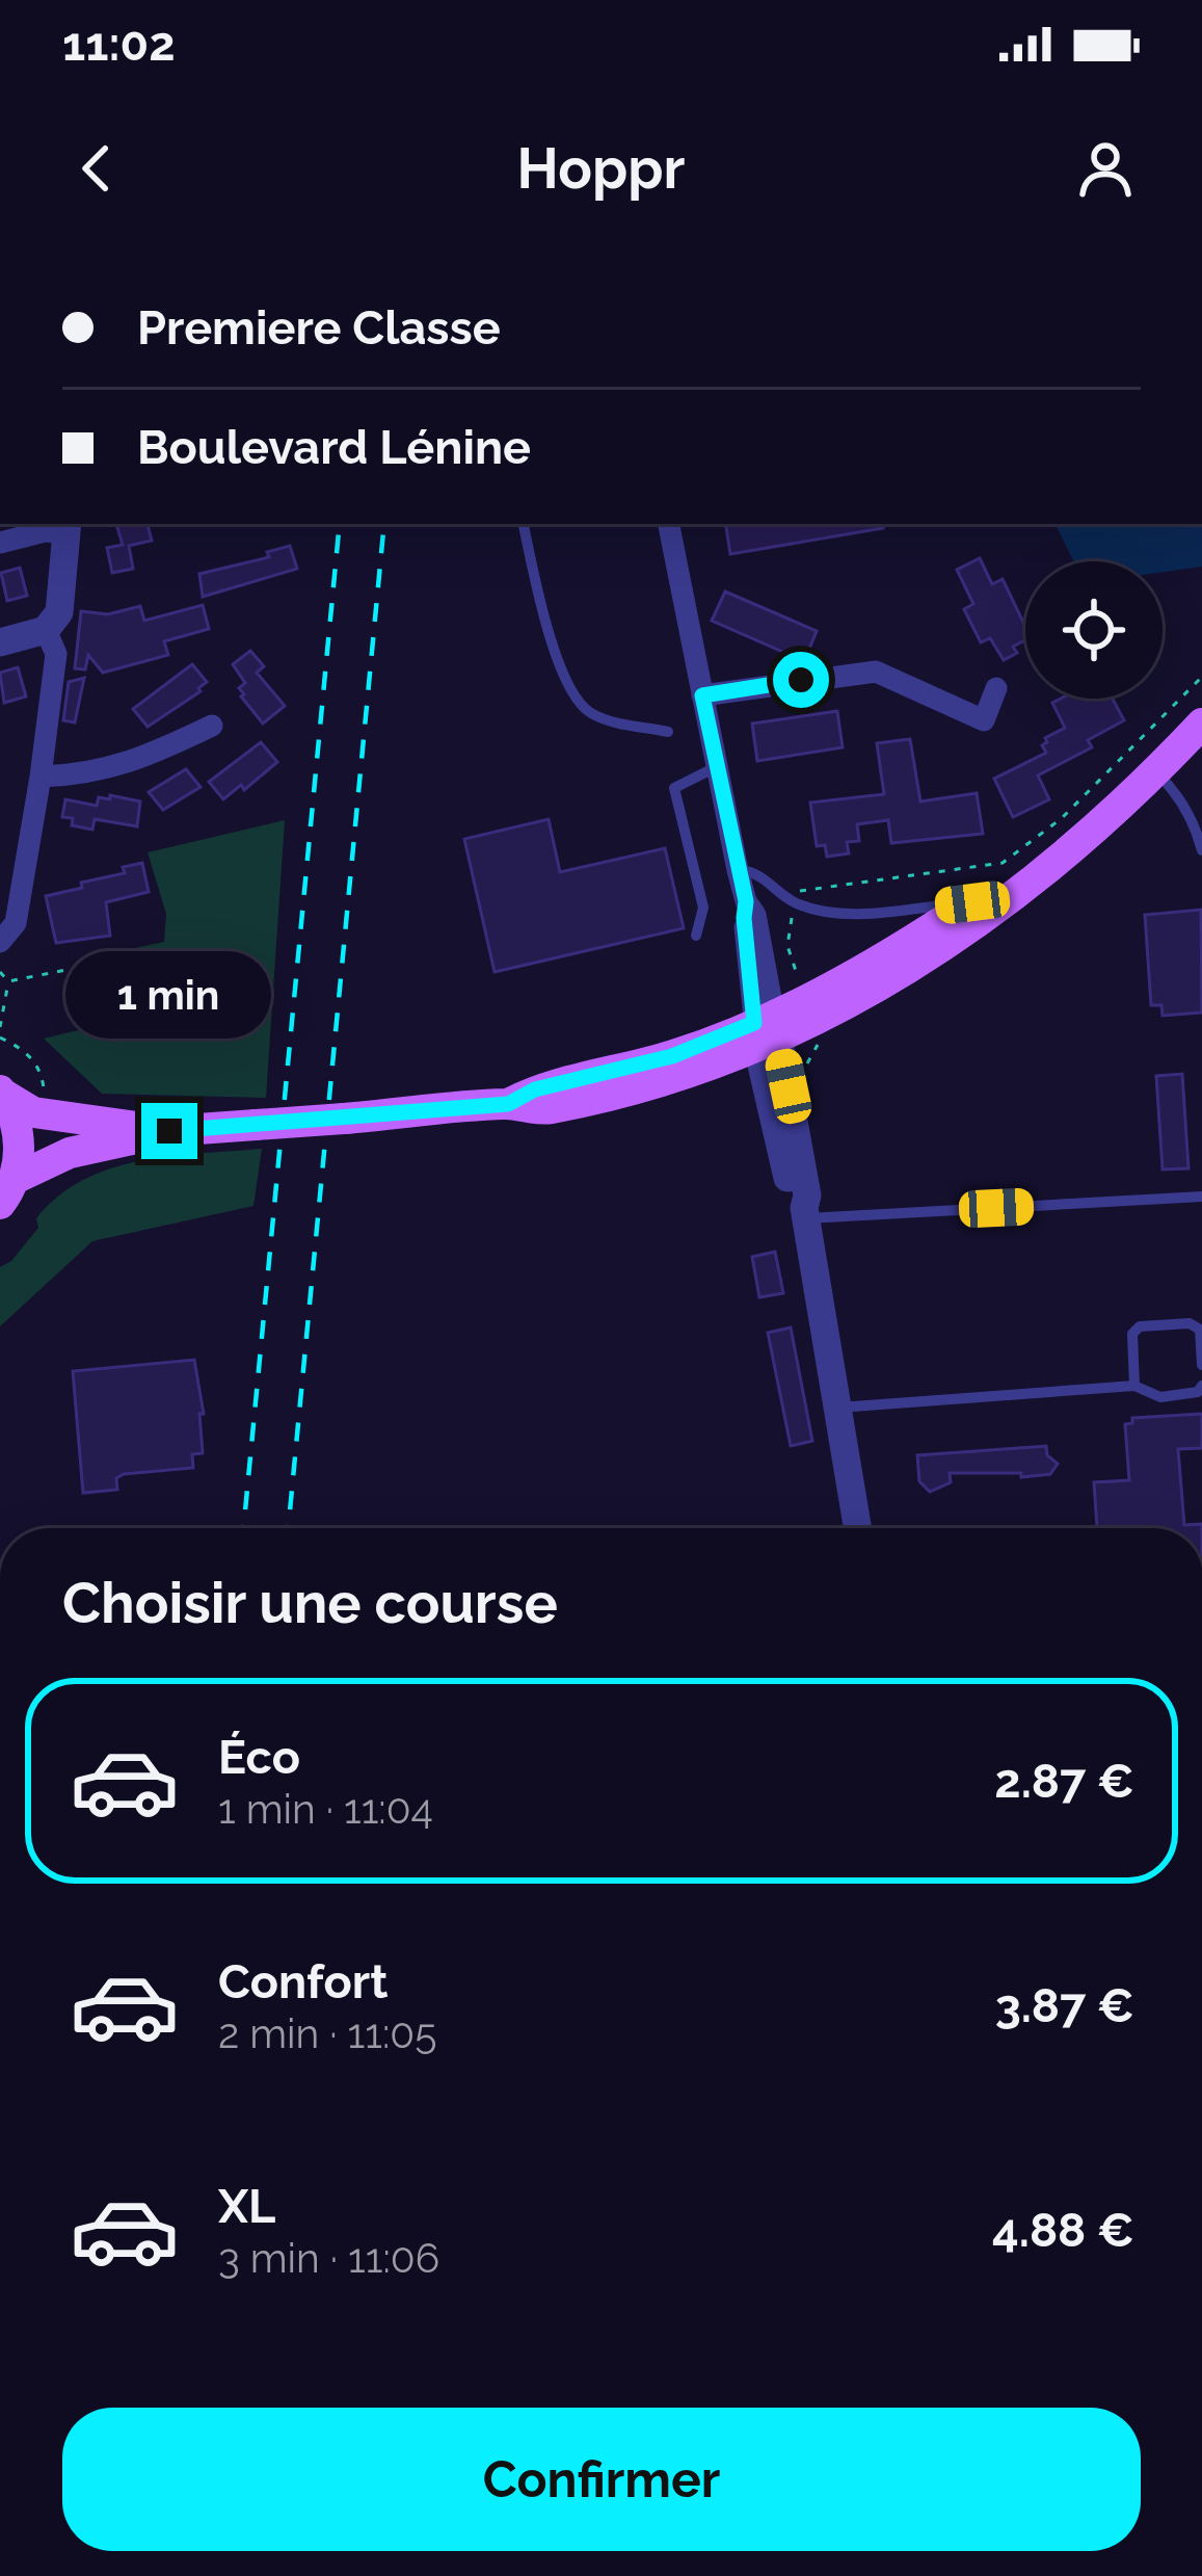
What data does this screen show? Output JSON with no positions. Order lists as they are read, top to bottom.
{
  "page": {
    "status": "11:02",
    "header": "Hoppr",
    "banner": ["Premiere Classe", "Boulevard Lénine"],
    "bubble": "1 min",
    "heading": "Choisir une course",
    "list": [
      {
        "name": "Éco",
        "note": "1 min · 11:04",
        "value": "2.87 €"
      },
      {
        "name": "Confort",
        "note": "2 min · 11:05",
        "value": "3.87 €"
      },
      {
        "name": "XL",
        "note": "3 min · 11:06",
        "value": "4.88 €"
      }
    ],
    "buttons": "Confirmer"
  }
}
